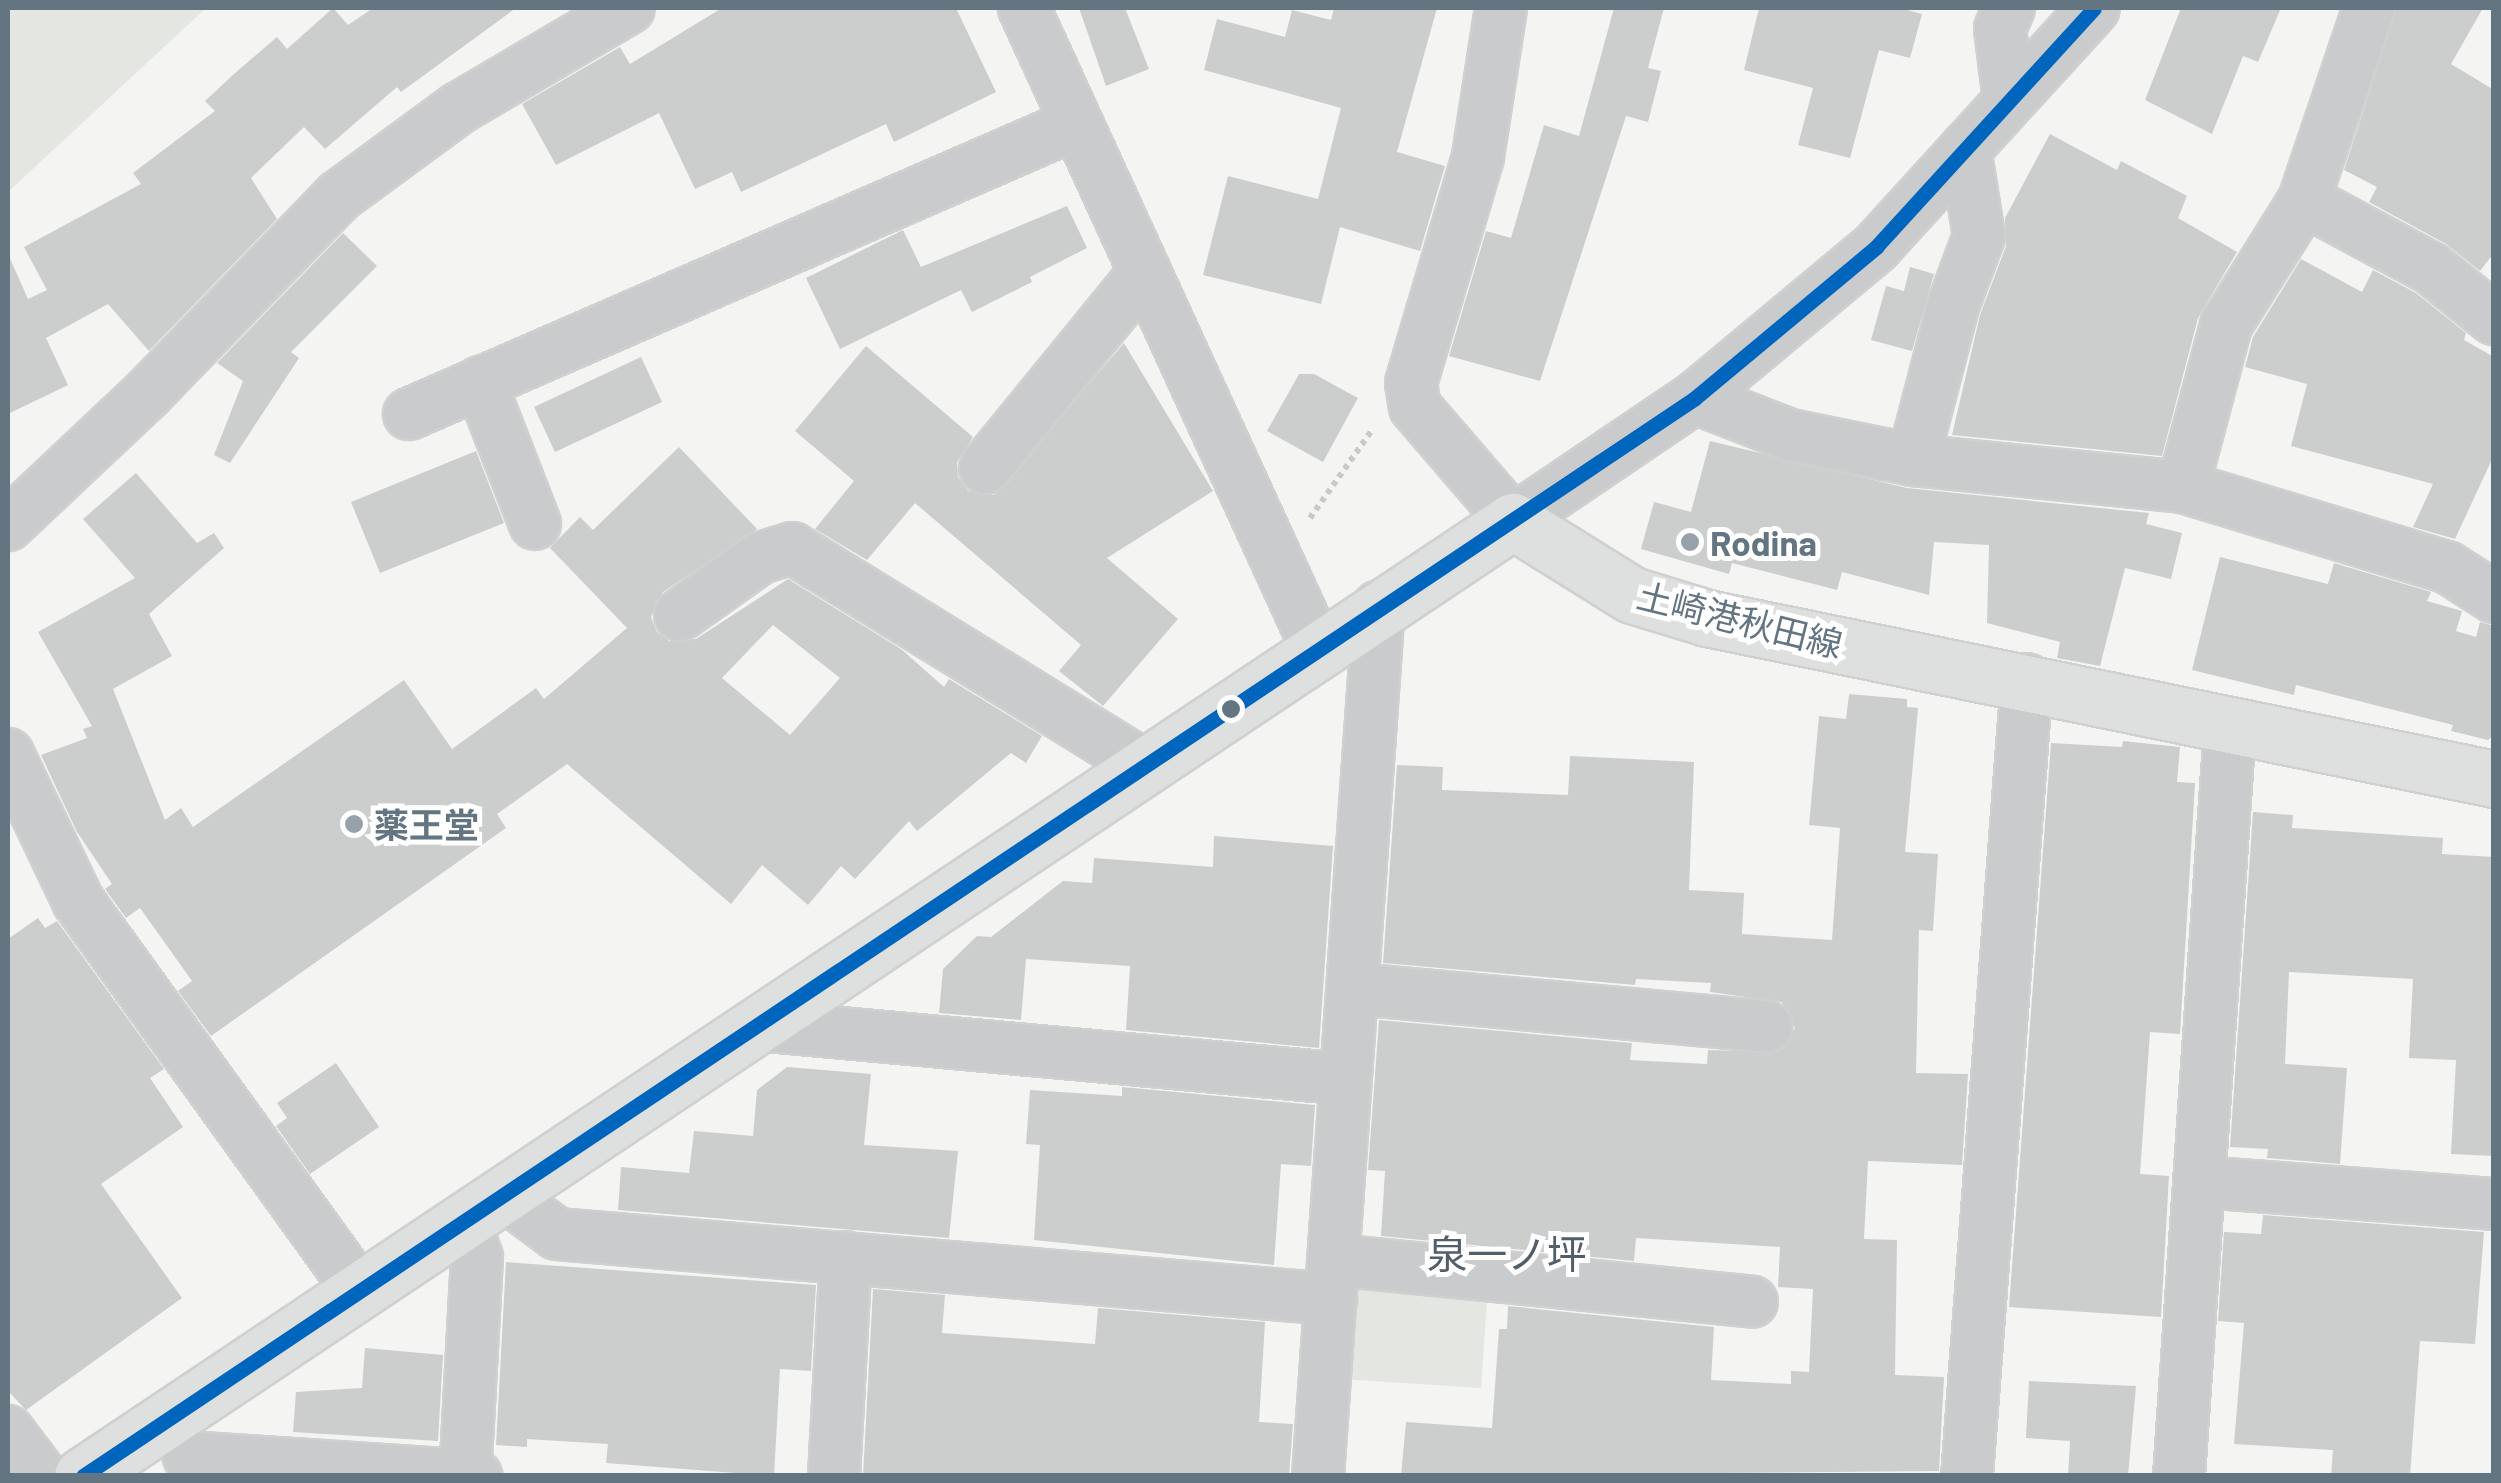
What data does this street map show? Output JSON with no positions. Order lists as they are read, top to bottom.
{
  "streets": {
    "main road": ["土崎港秋田線"]
  },
  "districts": ["泉一ノ坪"],
  "places": ["Rodina", "薬王堂"]
}
